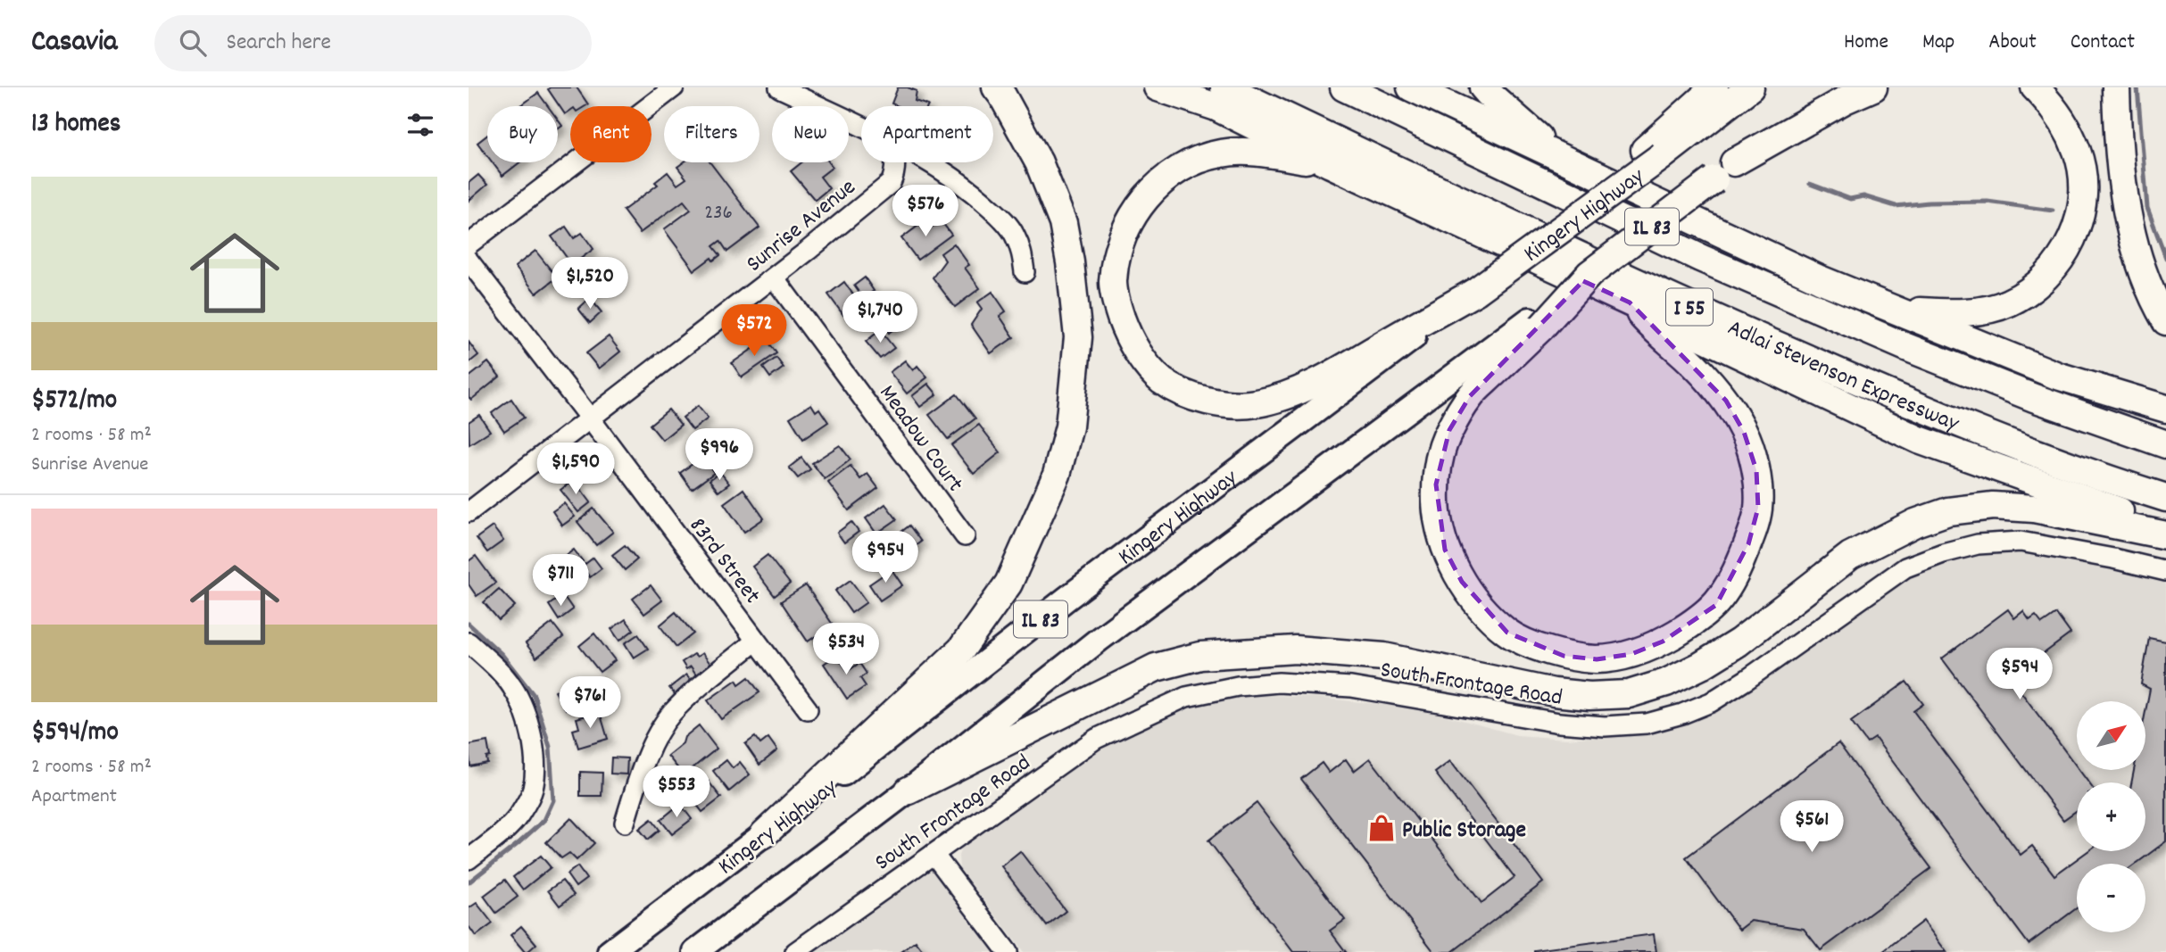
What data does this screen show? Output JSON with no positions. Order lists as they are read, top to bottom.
{
  "streets": {
    "highway": [
      "Kingery Highway",
      "IL 83",
      "I 55",
      "Adlai Stevenson Expressway"
    ],
    "street": [
      "Sunrise Avenue",
      "Meadow Court",
      "83rd Street",
      "South Frontage Road"
    ]
  },
  "crossings": [
    ["Sunrise Avenue", "Meadow Court"],
    ["Sunrise Avenue", "83rd Street"]
  ],
  "places": {
    "shop": ["Public Storage"]
  },
  "house_numbers": ["236"],
  "north": "top right",
  "page": {
    "header": "Casavia",
    "search": "Search here",
    "nav": [
      "Home",
      "Map",
      "About",
      "Contact"
    ],
    "heading": "13 homes",
    "chip": [
      "Buy",
      "Rent",
      "Filters",
      "New",
      "Apartment"
    ],
    "list": [
      {
        "name": "$572/mo",
        "note": "2 rooms · 58 m² · Sunrise Avenue"
      },
      {
        "name": "$594/mo",
        "note": "2 rooms · 58 m² · Apartment"
      }
    ],
    "price": [
      "$576",
      "$1,520",
      "$1,740",
      "$572",
      "$996",
      "$1,590",
      "$954",
      "$711",
      "$534",
      "$594",
      "$761",
      "$553",
      "$561"
    ],
    "map_buttons": ["+", "−"]
  }
}
